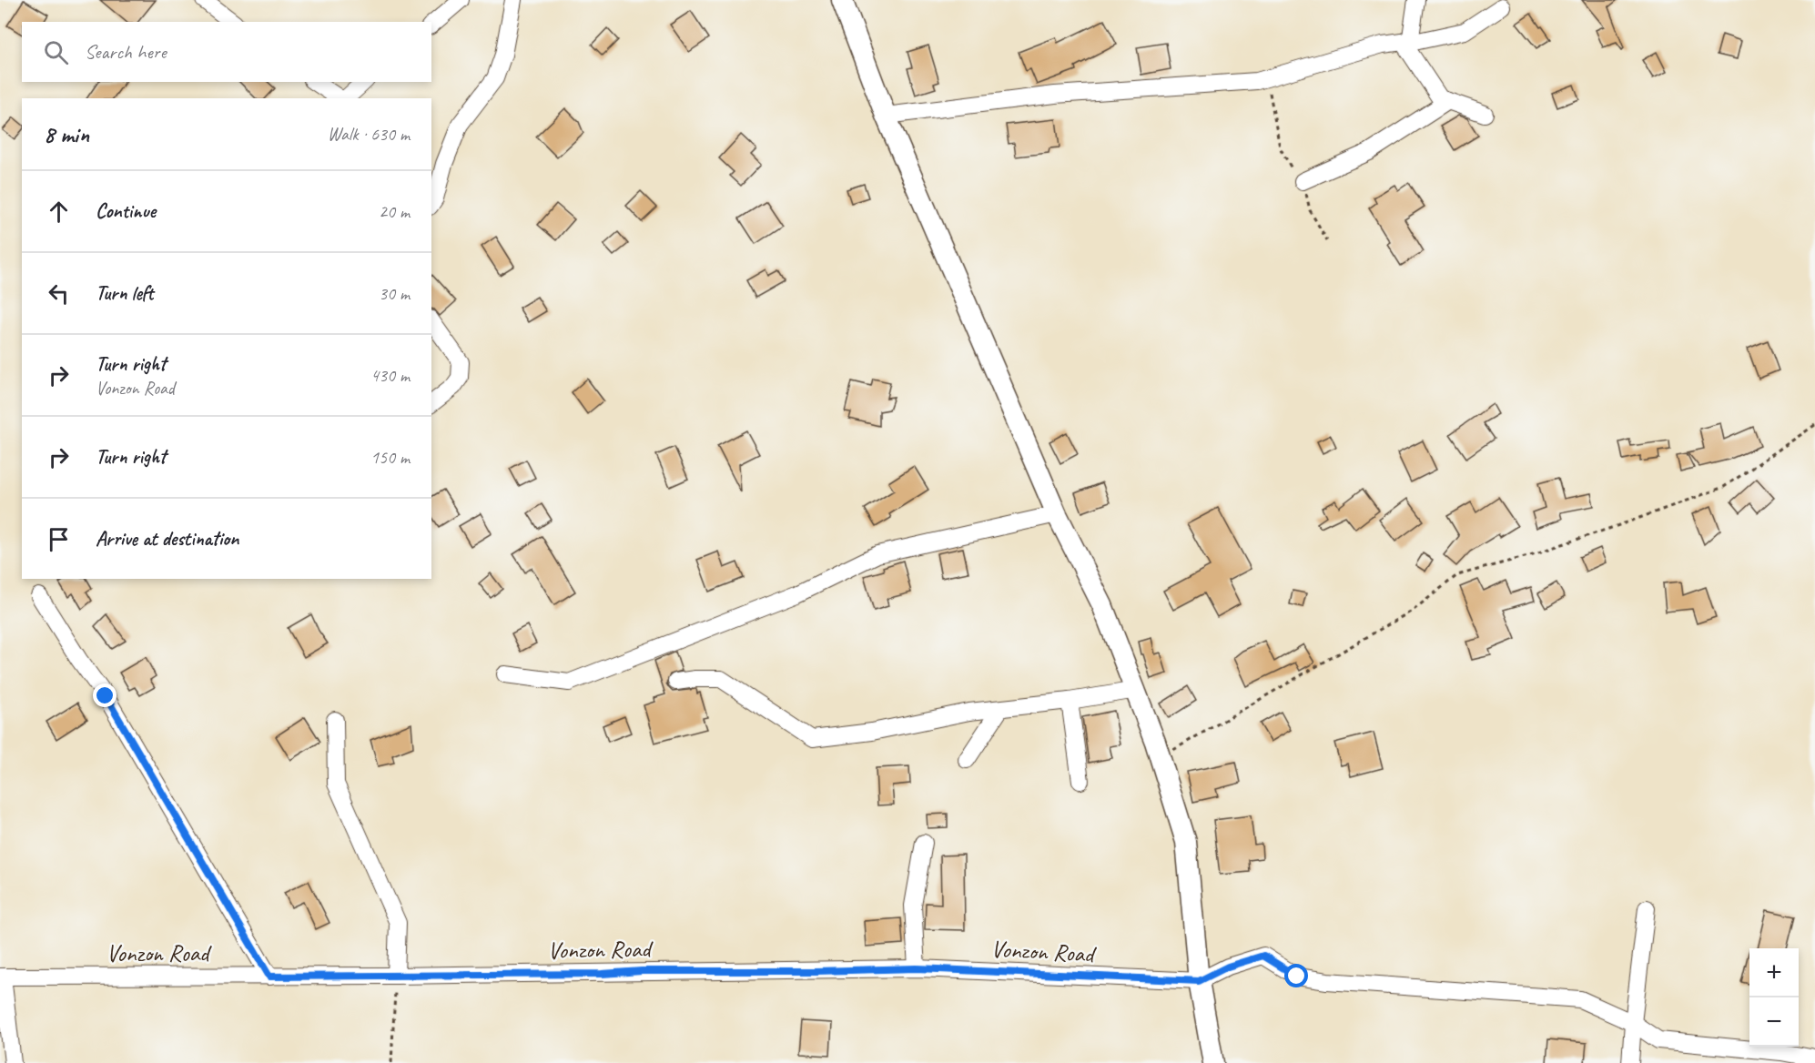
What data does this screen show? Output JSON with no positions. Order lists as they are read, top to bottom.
{
  "streets": {
    "street": ["Vonzon Road"]
  },
  "page": {
    "search": "Search here",
    "heading": ["8 min", "Walk · 630 m"],
    "list": [
      ["Continue", "20 m"],
      ["Turn left", "30 m"],
      ["Turn right", "Vonzon Road", "430 m"],
      ["Turn right", "150 m"],
      "Arrive at destination"
    ],
    "map_buttons": ["+", "−"]
  }
}
